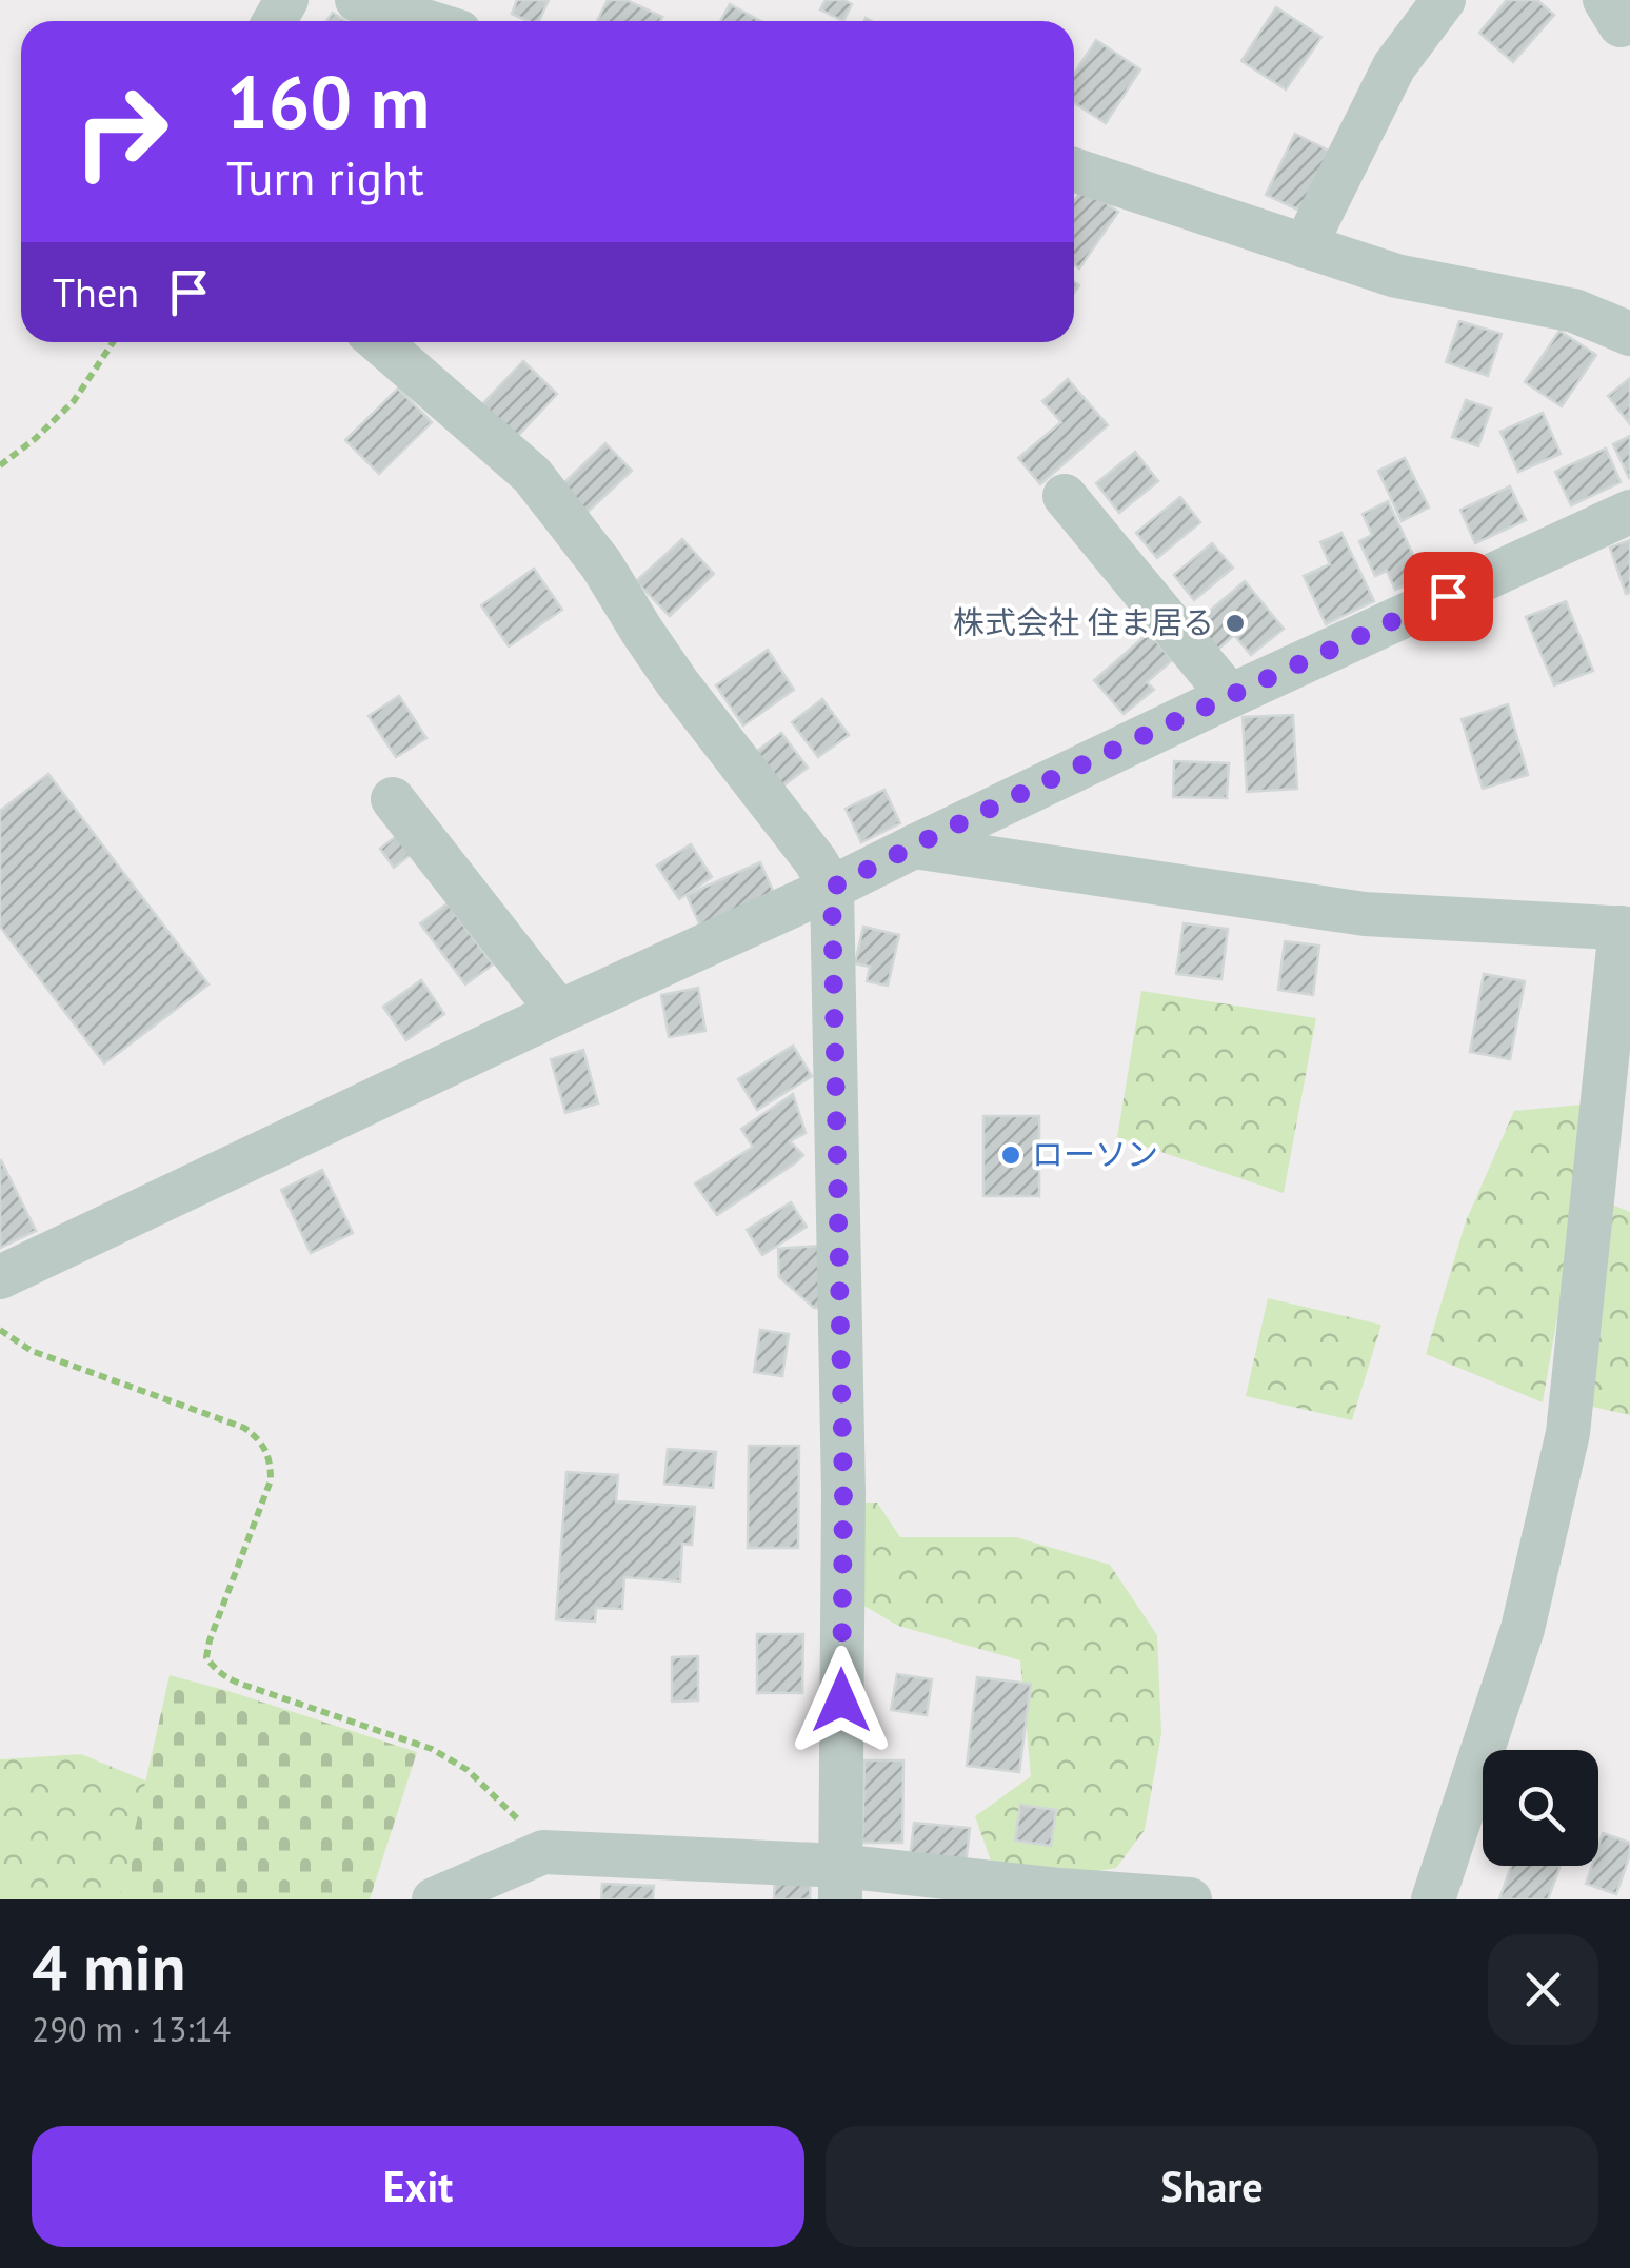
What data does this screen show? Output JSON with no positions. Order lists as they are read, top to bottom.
{
  "places": ["株式会社 住ま居る", "ローソン"],
  "page": {
    "turn": ["160 m", "Turn right"],
    "then": "Then",
    "heading": ["4 min", "290 m · 13:14"],
    "buttons": ["Exit", "Share"]
  }
}
